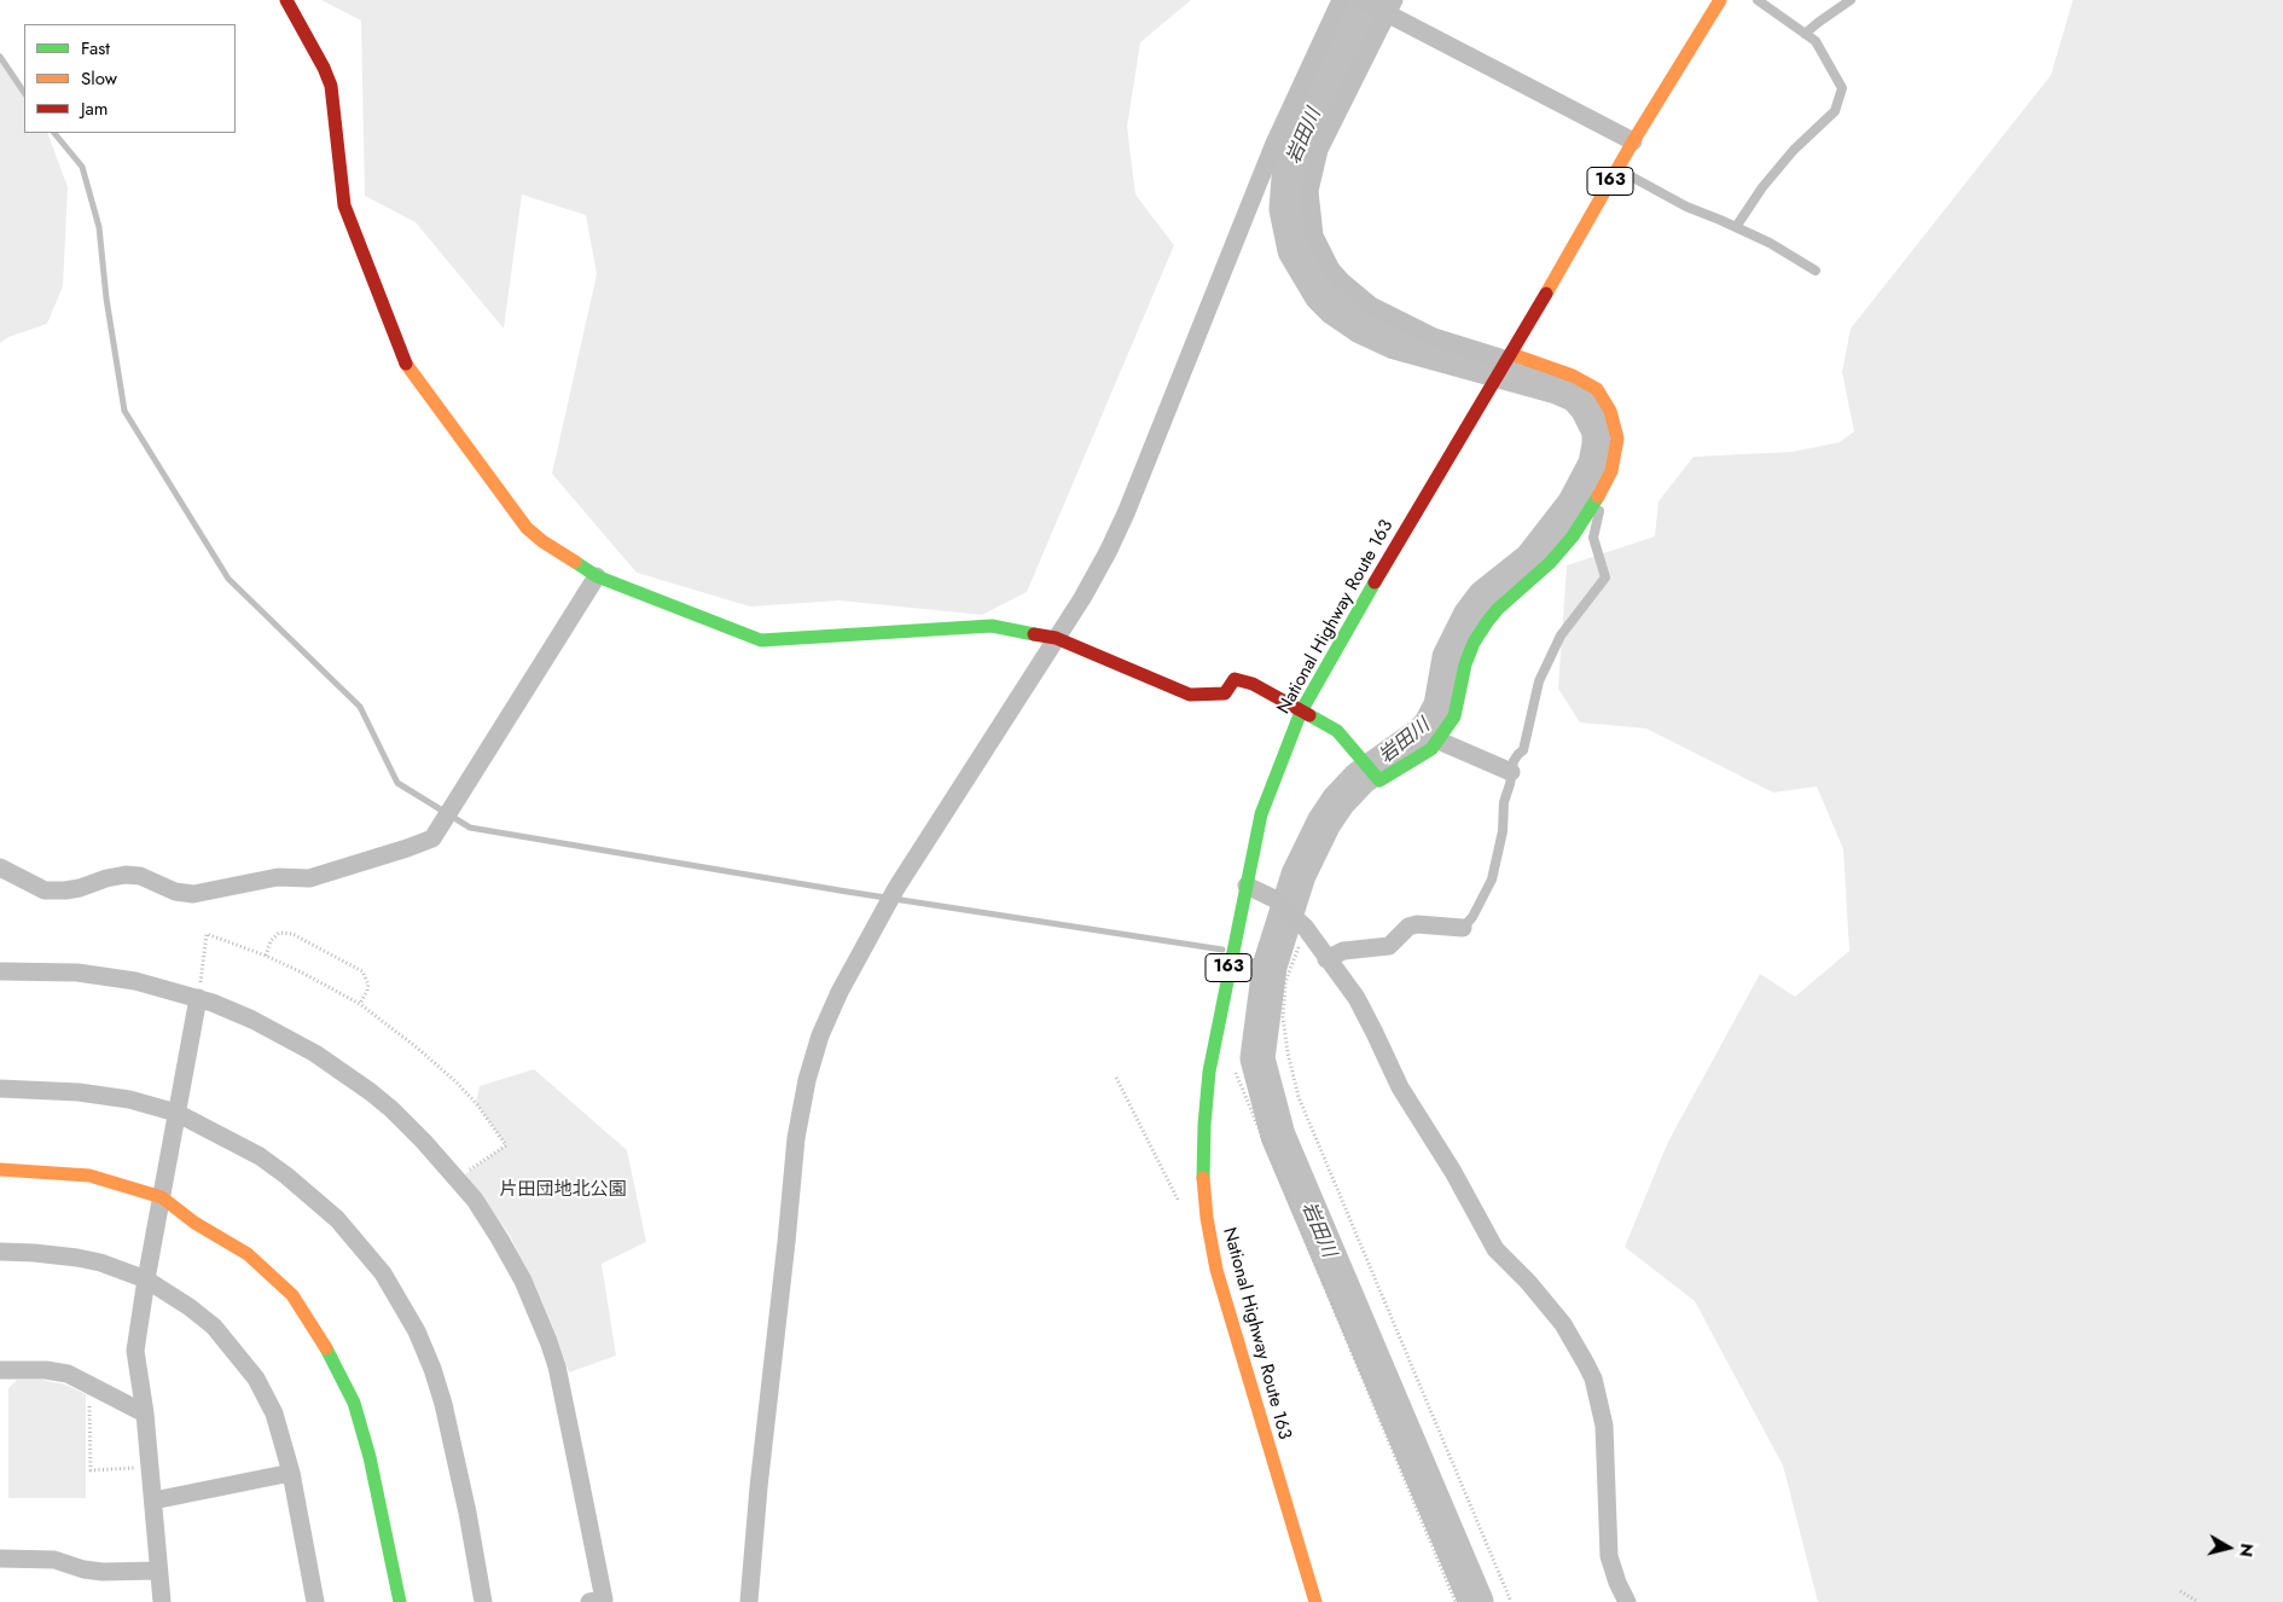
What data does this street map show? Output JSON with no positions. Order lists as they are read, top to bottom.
{
  "streets": {
    "main road": ["163", "National Highway Route 163"]
  },
  "water": ["岩田川"],
  "parks": ["片田団地北公園"],
  "legend": ["Fast", "Slow", "Jam"],
  "north": "right"
}
